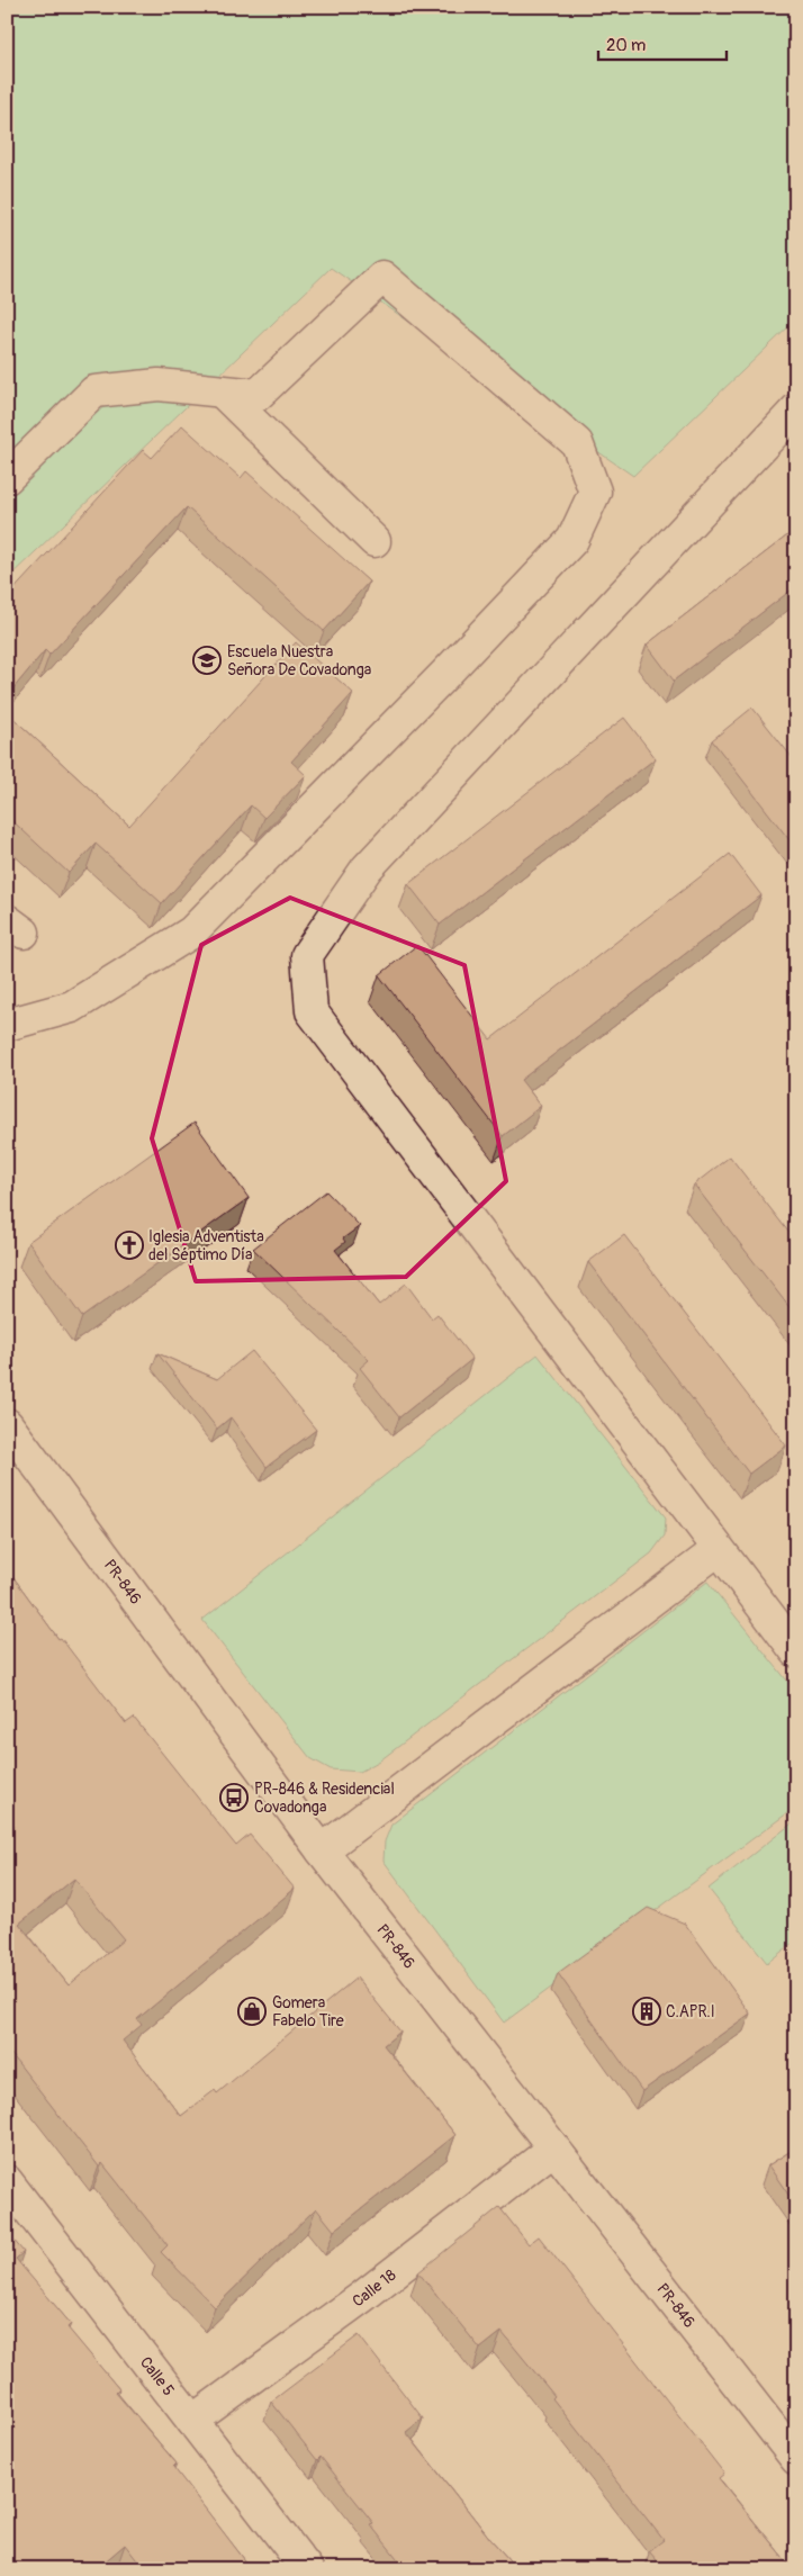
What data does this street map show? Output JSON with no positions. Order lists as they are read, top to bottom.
{
  "streets": {
    "street": ["PR-846", "Calle 18", "Calle 5"]
  },
  "crossings": [
    ["PR-846", "Calle 18"],
    ["Calle 18", "Calle 5"]
  ],
  "places": {
    "school or university": ["Escuela Nuestra Señora De Covadonga"],
    "church": ["Iglesia Adventista del Séptimo Día"],
    "bus stop": ["PR-846 & Residencial Covadonga"],
    "shop": ["Gomera Fabelo Tire"],
    "building": ["C.APR.I"]
  },
  "scale_bar": "20 m"
}
